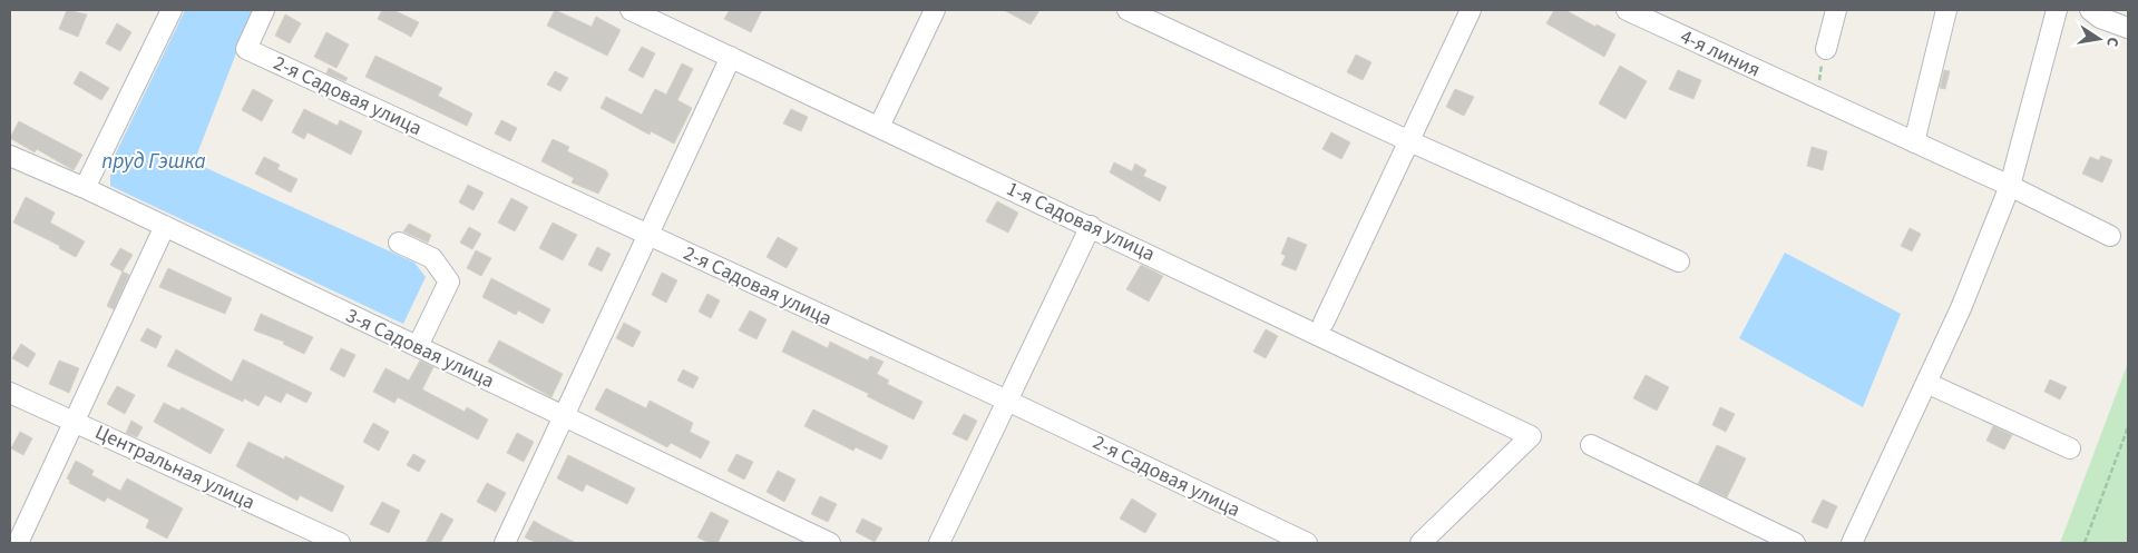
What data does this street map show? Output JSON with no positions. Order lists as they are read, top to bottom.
{
  "streets": {
    "street": [
      "4-я линия",
      "2-я Садовая улица",
      "1-я Садовая улица",
      "3-я Садовая улица",
      "Центральная улица"
    ]
  },
  "water": ["пруд Гэшка"],
  "north": "right"
}
